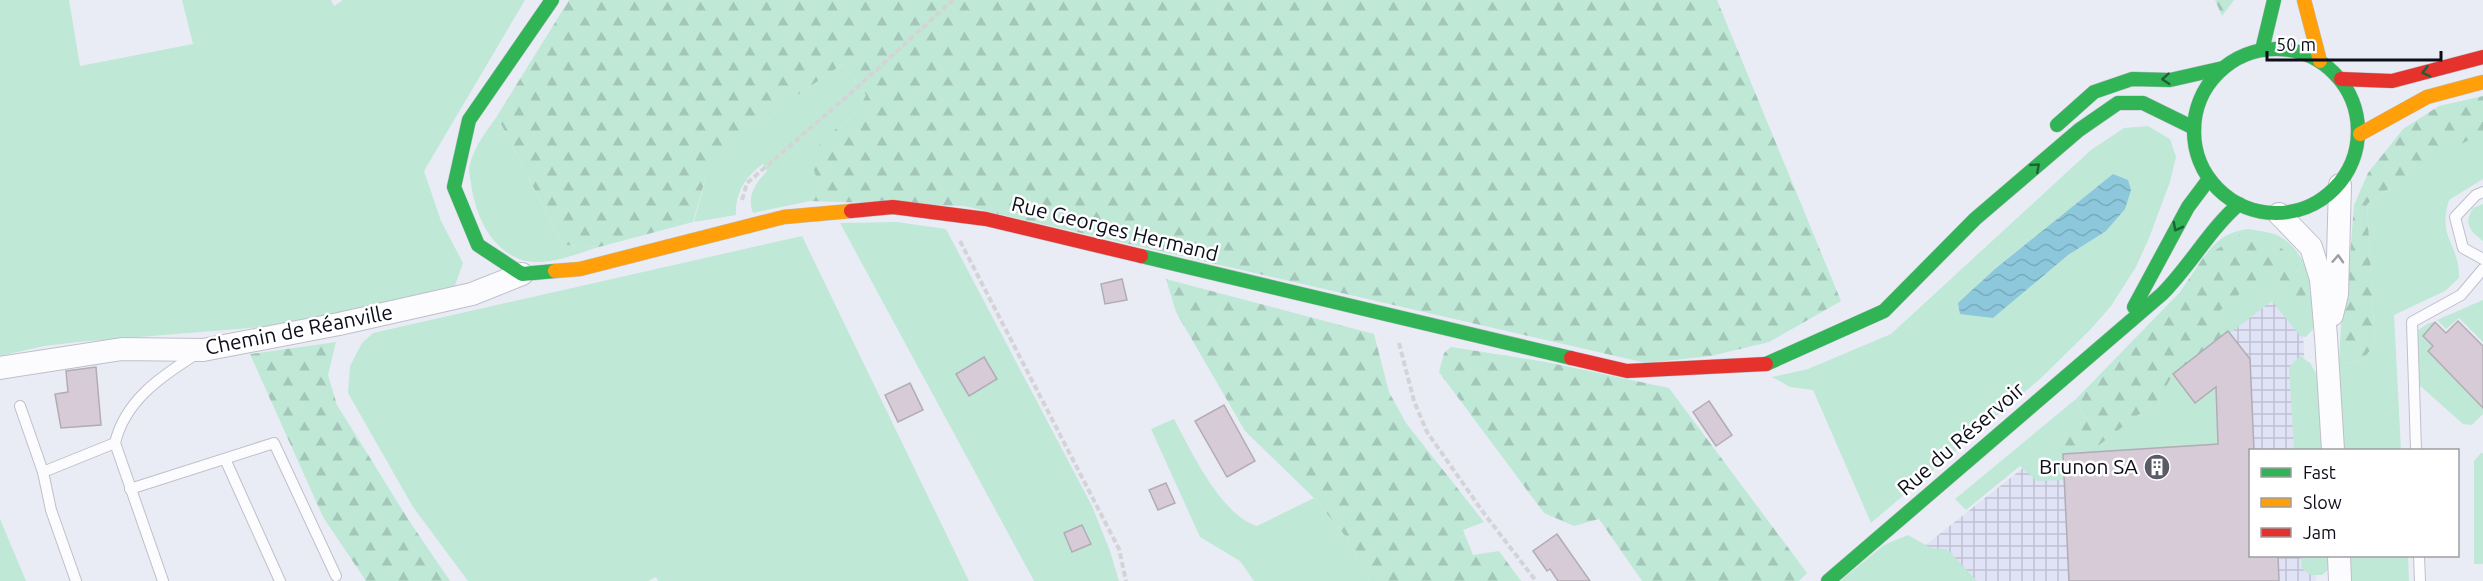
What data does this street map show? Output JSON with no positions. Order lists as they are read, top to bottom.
{
  "streets": {
    "street": ["Rue Georges Hermand", "Chemin de Réanville", "Rue du Réservoir"]
  },
  "crossings": [
    ["Rue Georges Hermand", "Chemin de Réanville"],
    ["Rue Georges Hermand", "Rue du Réservoir"]
  ],
  "places": {
    "building": ["Brunon SA"]
  },
  "legend": ["Fast", "Slow", "Jam"],
  "scale_bar": "50 m"
}
